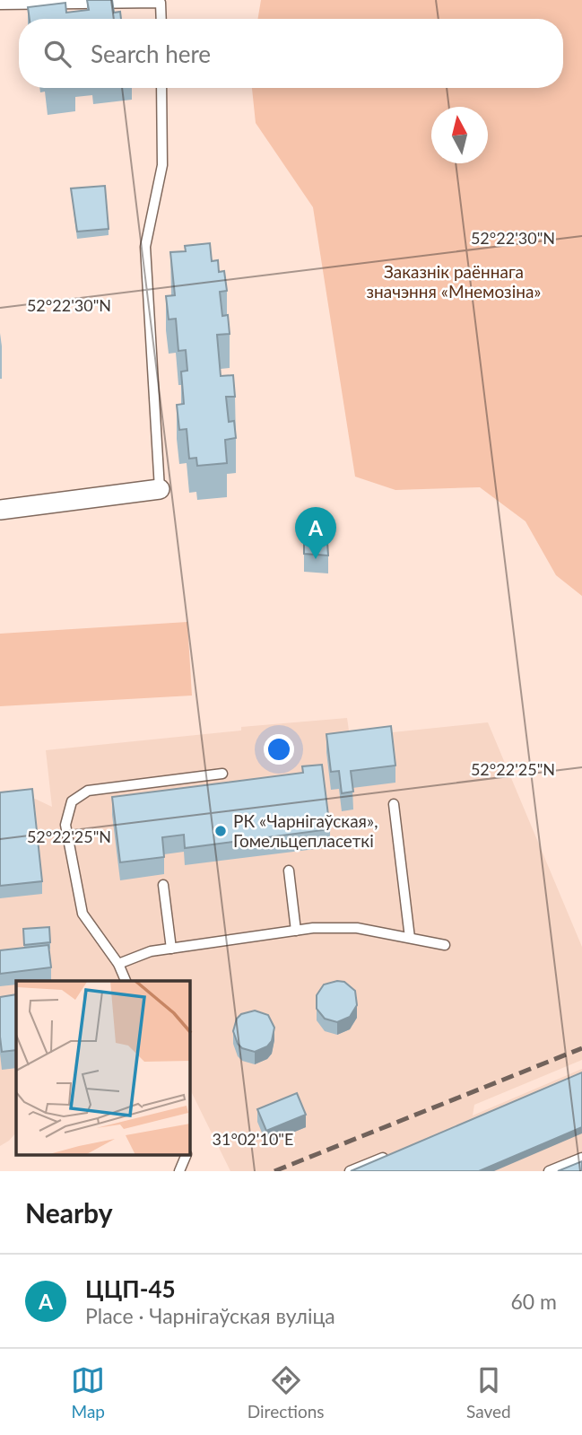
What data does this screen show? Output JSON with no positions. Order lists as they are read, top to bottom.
{
  "parks": ["Заказнік раённага значэння «Мнемозіна»"],
  "places": ["РК «Чарнігаўская», Гомельцепласеткі"],
  "north": "top",
  "page": {
    "search": "Search here",
    "pins": "A",
    "heading": "Nearby",
    "list": [
      {
        "mark": "A",
        "name": "ЦЦП-45",
        "note": "Place · Чарнігаўская вуліца",
        "value": "60 m"
      }
    ],
    "nav": ["Map", "Directions", "Saved"]
  },
  "coordinates": ["52°22'30\"N", "52°22'25\"N", "31°02'10\"E"]
}
